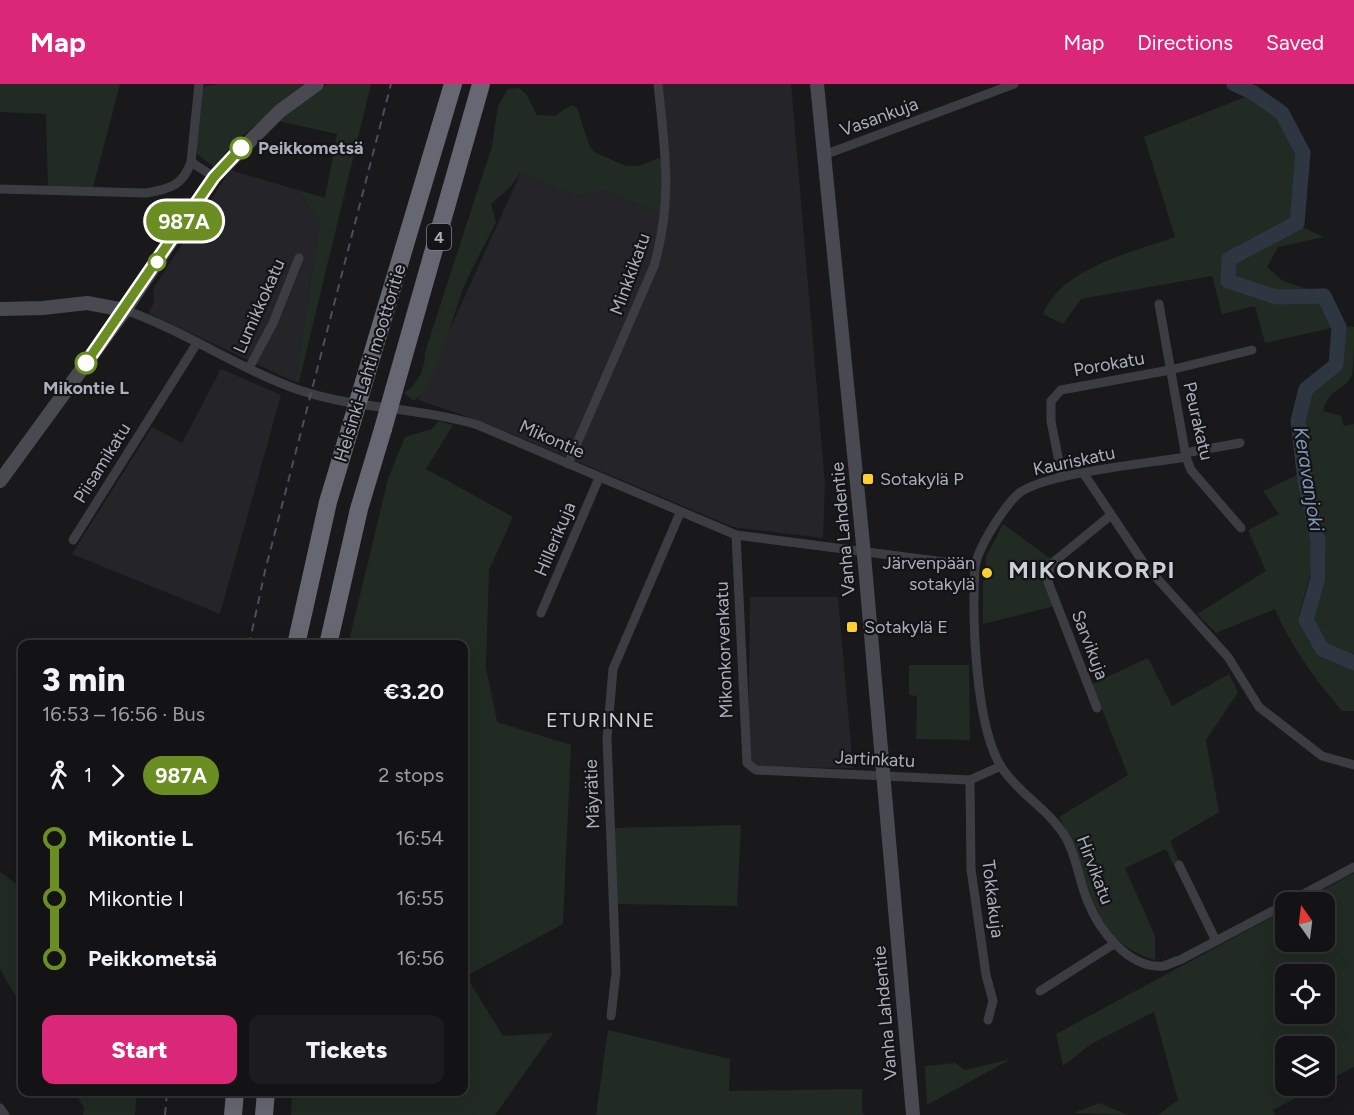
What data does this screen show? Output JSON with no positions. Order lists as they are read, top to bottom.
{
  "streets": {
    "highway": ["4", "Helsinki-Lahti moottoritie"],
    "main road": ["Vanha Lahdentie"],
    "street": [
      "Vasankuja",
      "Minkkikatu",
      "Lumikkokatu",
      "Porokatu",
      "Peurakatu",
      "Mikontie",
      "Kauriskatu",
      "Piisamikatu",
      "Hillerikuja",
      "Sarvikuja",
      "Mikonkorvenkatu",
      "Jartinkatu",
      "Mäyrätie",
      "Hirvikatu",
      "Tokkakuja"
    ]
  },
  "crossings": [
    ["Vasankuja", "Vanha Lahdentie"],
    ["Minkkikatu", "Mikontie"],
    ["Lumikkokatu", "Mikontie"],
    ["Porokatu", "Peurakatu"],
    ["Porokatu", "Kauriskatu"],
    ["Peurakatu", "Kauriskatu"],
    ["Mikontie", "Kauriskatu"],
    ["Mikontie", "Piisamikatu"],
    ["Mikontie", "Hillerikuja"],
    ["Mikontie", "Mikonkorvenkatu"],
    ["Mikontie", "Mäyrätie"],
    ["Mikontie", "Hirvikatu"],
    ["Kauriskatu", "Hirvikatu"],
    ["Vanha Lahdentie", "Jartinkatu"],
    ["Mikonkorvenkatu", "Jartinkatu"],
    ["Jartinkatu", "Hirvikatu"],
    ["Jartinkatu", "Tokkakuja"]
  ],
  "districts": ["MIKONKORPI", "ETURINNE"],
  "water": ["Keravanjoki"],
  "places": {
    "other": ["Peikkometsä", "Mikontie L", "Järvenpään sotakylä"],
    "transit": ["Sotakylä P", "Sotakylä E"]
  },
  "lines": ["bus line 987A"],
  "north": "top",
  "page": {
    "header": "Map",
    "nav": ["Map", "Directions", "Saved"],
    "on_map": "987A",
    "heading": ["3 min", "16:53 – 16:56 · Bus", "€3.20"],
    "legs": ["1", "987A", "2 stops"],
    "list": [
      {
        "name": "Mikontie L",
        "value": "16:54"
      },
      {
        "name": "Mikontie I",
        "value": "16:55"
      },
      {
        "name": "Peikkometsä",
        "value": "16:56"
      }
    ],
    "buttons": ["Start", "Tickets"]
  }
}
